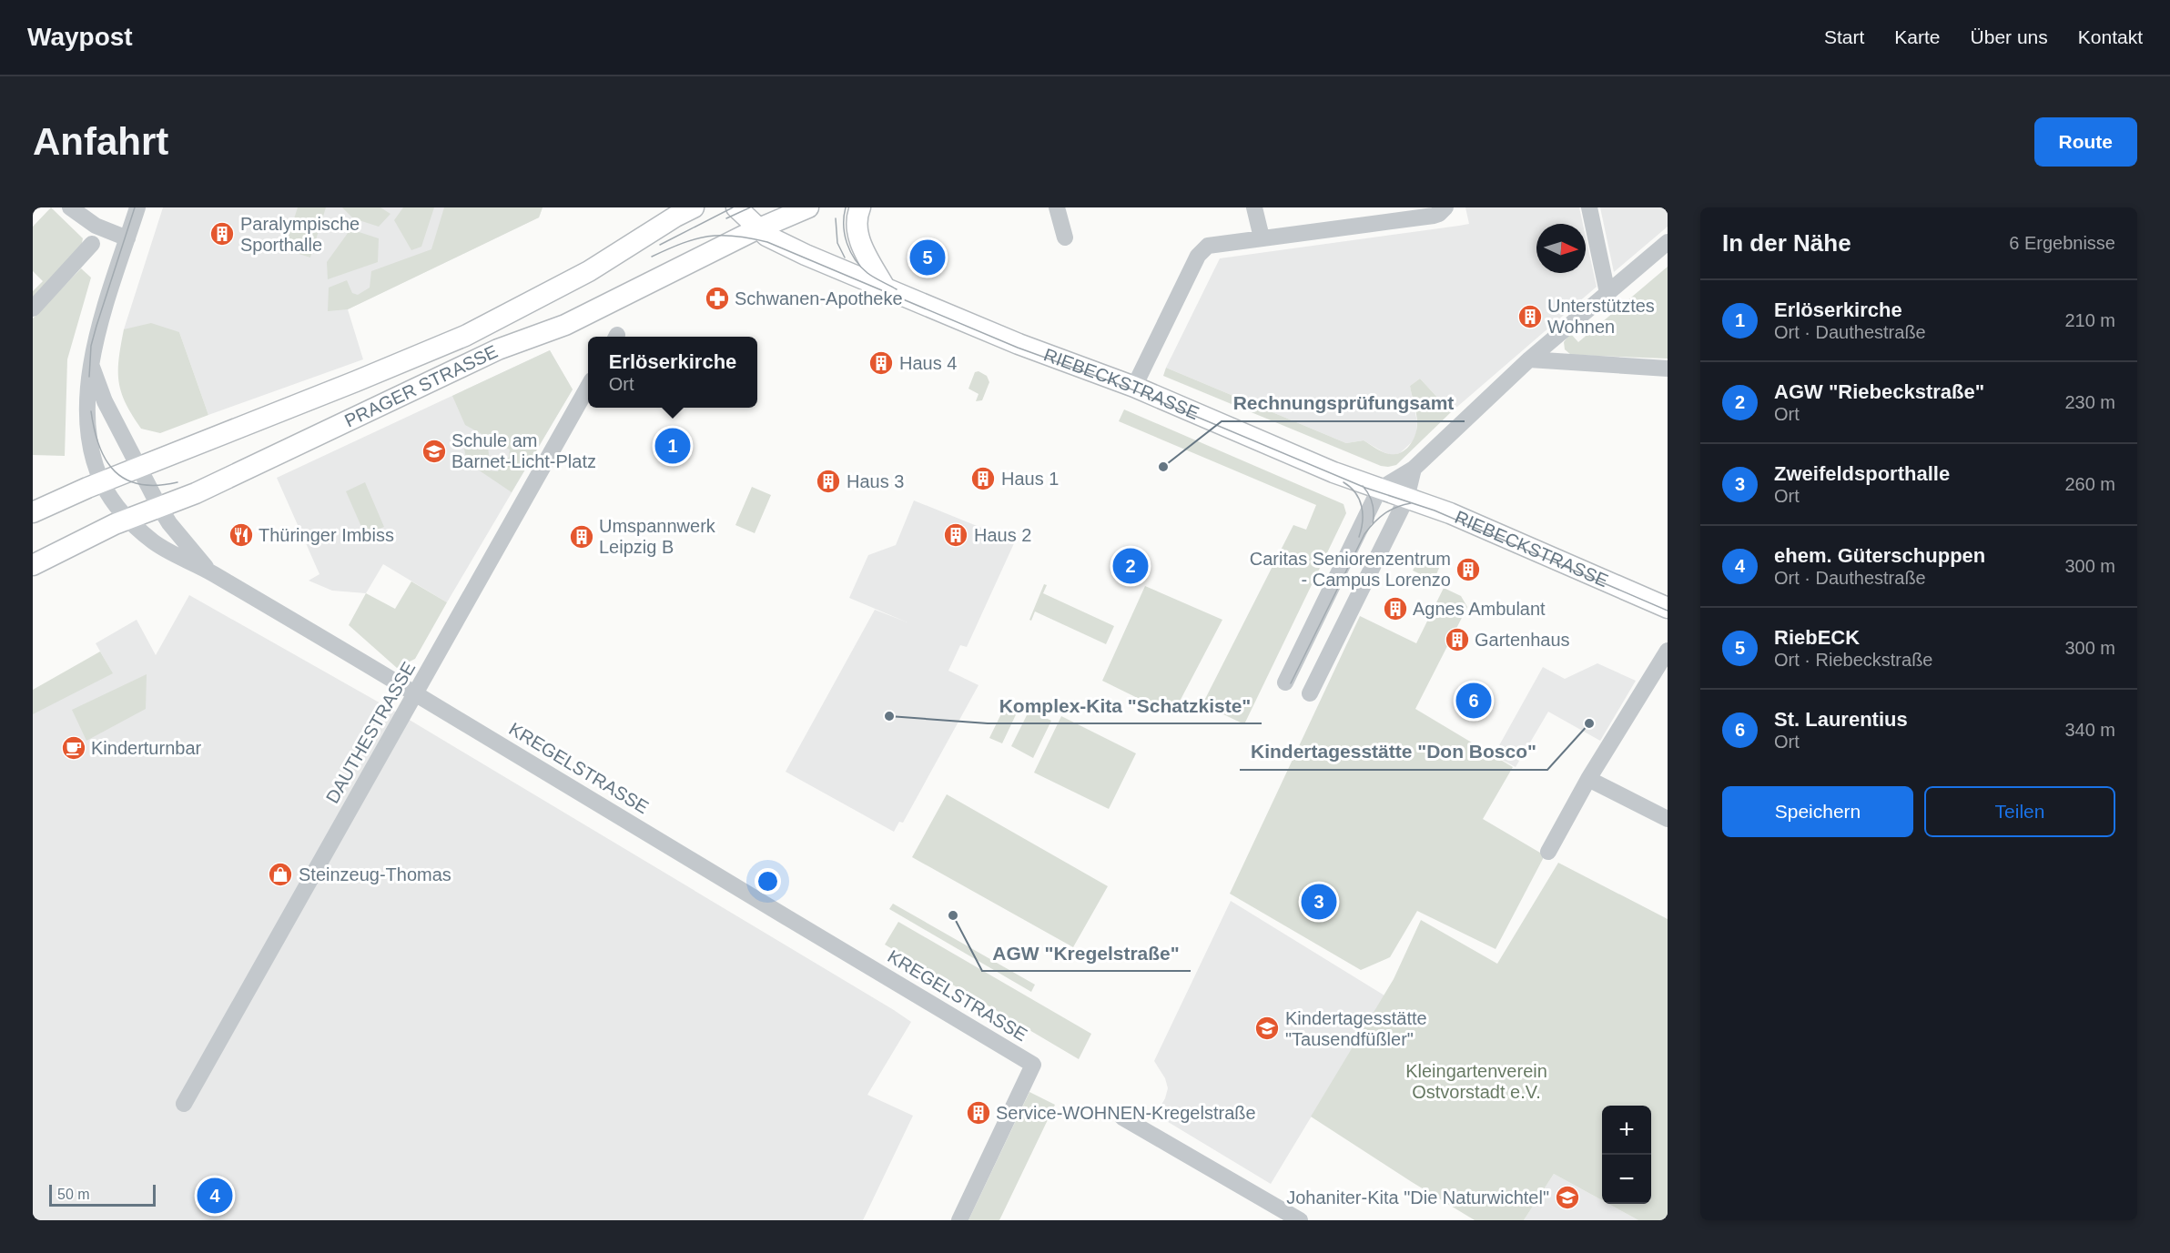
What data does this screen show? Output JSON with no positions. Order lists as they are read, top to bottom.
{
  "streets": {
    "main road": ["RIEBECKSTRASSE", "PRAGER STRASSE"],
    "street": ["DAUTHESTRASSE", "KREGELSTRASSE"]
  },
  "crossings": [
    ["RIEBECKSTRASSE", "PRAGER STRASSE"],
    ["PRAGER STRASSE", "KREGELSTRASSE"],
    ["DAUTHESTRASSE", "KREGELSTRASSE"]
  ],
  "parks": ["Kleingartenverein Ostvorstadt e.V."],
  "places": {
    "building": [
      "Paralympische Sporthalle",
      "Unterstütztes Wohnen",
      "Haus 4",
      "Haus 1",
      "Haus 3",
      "Haus 2",
      "Umspannwerk Leipzig B",
      "Caritas Seniorenzentrum - Campus Lorenzo",
      "Agnes Ambulant",
      "Gartenhaus",
      "Service-WOHNEN-Kregelstraße"
    ],
    "pharmacy": ["Schwanen-Apotheke"],
    "school or university": ["Schule am Barnet-Licht-Platz", "Kindertagesstätte \"Tausendfüßler\"", "Johaniter-Kita \"Die Naturwichtel\""],
    "other": [
      "Rechnungsprüfungsamt",
      "Komplex-Kita \"Schatzkiste\"",
      "Kindertagesstätte \"Don Bosco\"",
      "AGW \"Kregelstraße\""
    ],
    "restaurant": ["Thüringer Imbiss"],
    "cafe": ["Kinderturnbar"],
    "shop": ["Steinzeug-Thomas"]
  },
  "scale_bar": "50 m",
  "north": "right",
  "page": {
    "header": "Waypost",
    "nav": [
      "Start",
      "Karte",
      "Über uns",
      "Kontakt"
    ],
    "buttons": [
      "Route",
      ["Speichern", "Teilen"]
    ],
    "title": "Anfahrt",
    "heading": ["In der Nähe", "6 Ergebnisse"],
    "pins": [
      "5",
      "1",
      "2",
      "6",
      "3",
      "4"
    ],
    "list": [
      {
        "mark": "1",
        "name": "Erlöserkirche",
        "note": "Ort · Dauthestraße",
        "value": "210 m"
      },
      {
        "mark": "2",
        "name": "AGW \"Riebeckstraße\"",
        "note": "Ort",
        "value": "230 m"
      },
      {
        "mark": "3",
        "name": "Zweifeldsporthalle",
        "note": "Ort",
        "value": "260 m"
      },
      {
        "mark": "4",
        "name": "ehem. Güterschuppen",
        "note": "Ort · Dauthestraße",
        "value": "300 m"
      },
      {
        "mark": "5",
        "name": "RiebECK",
        "note": "Ort · Riebeckstraße",
        "value": "300 m"
      },
      {
        "mark": "6",
        "name": "St. Laurentius",
        "note": "Ort",
        "value": "340 m"
      }
    ],
    "popup": ["Erlöserkirche", "Ort"],
    "map_buttons": ["+", "−"],
    "scale": "50 m"
  }
}
